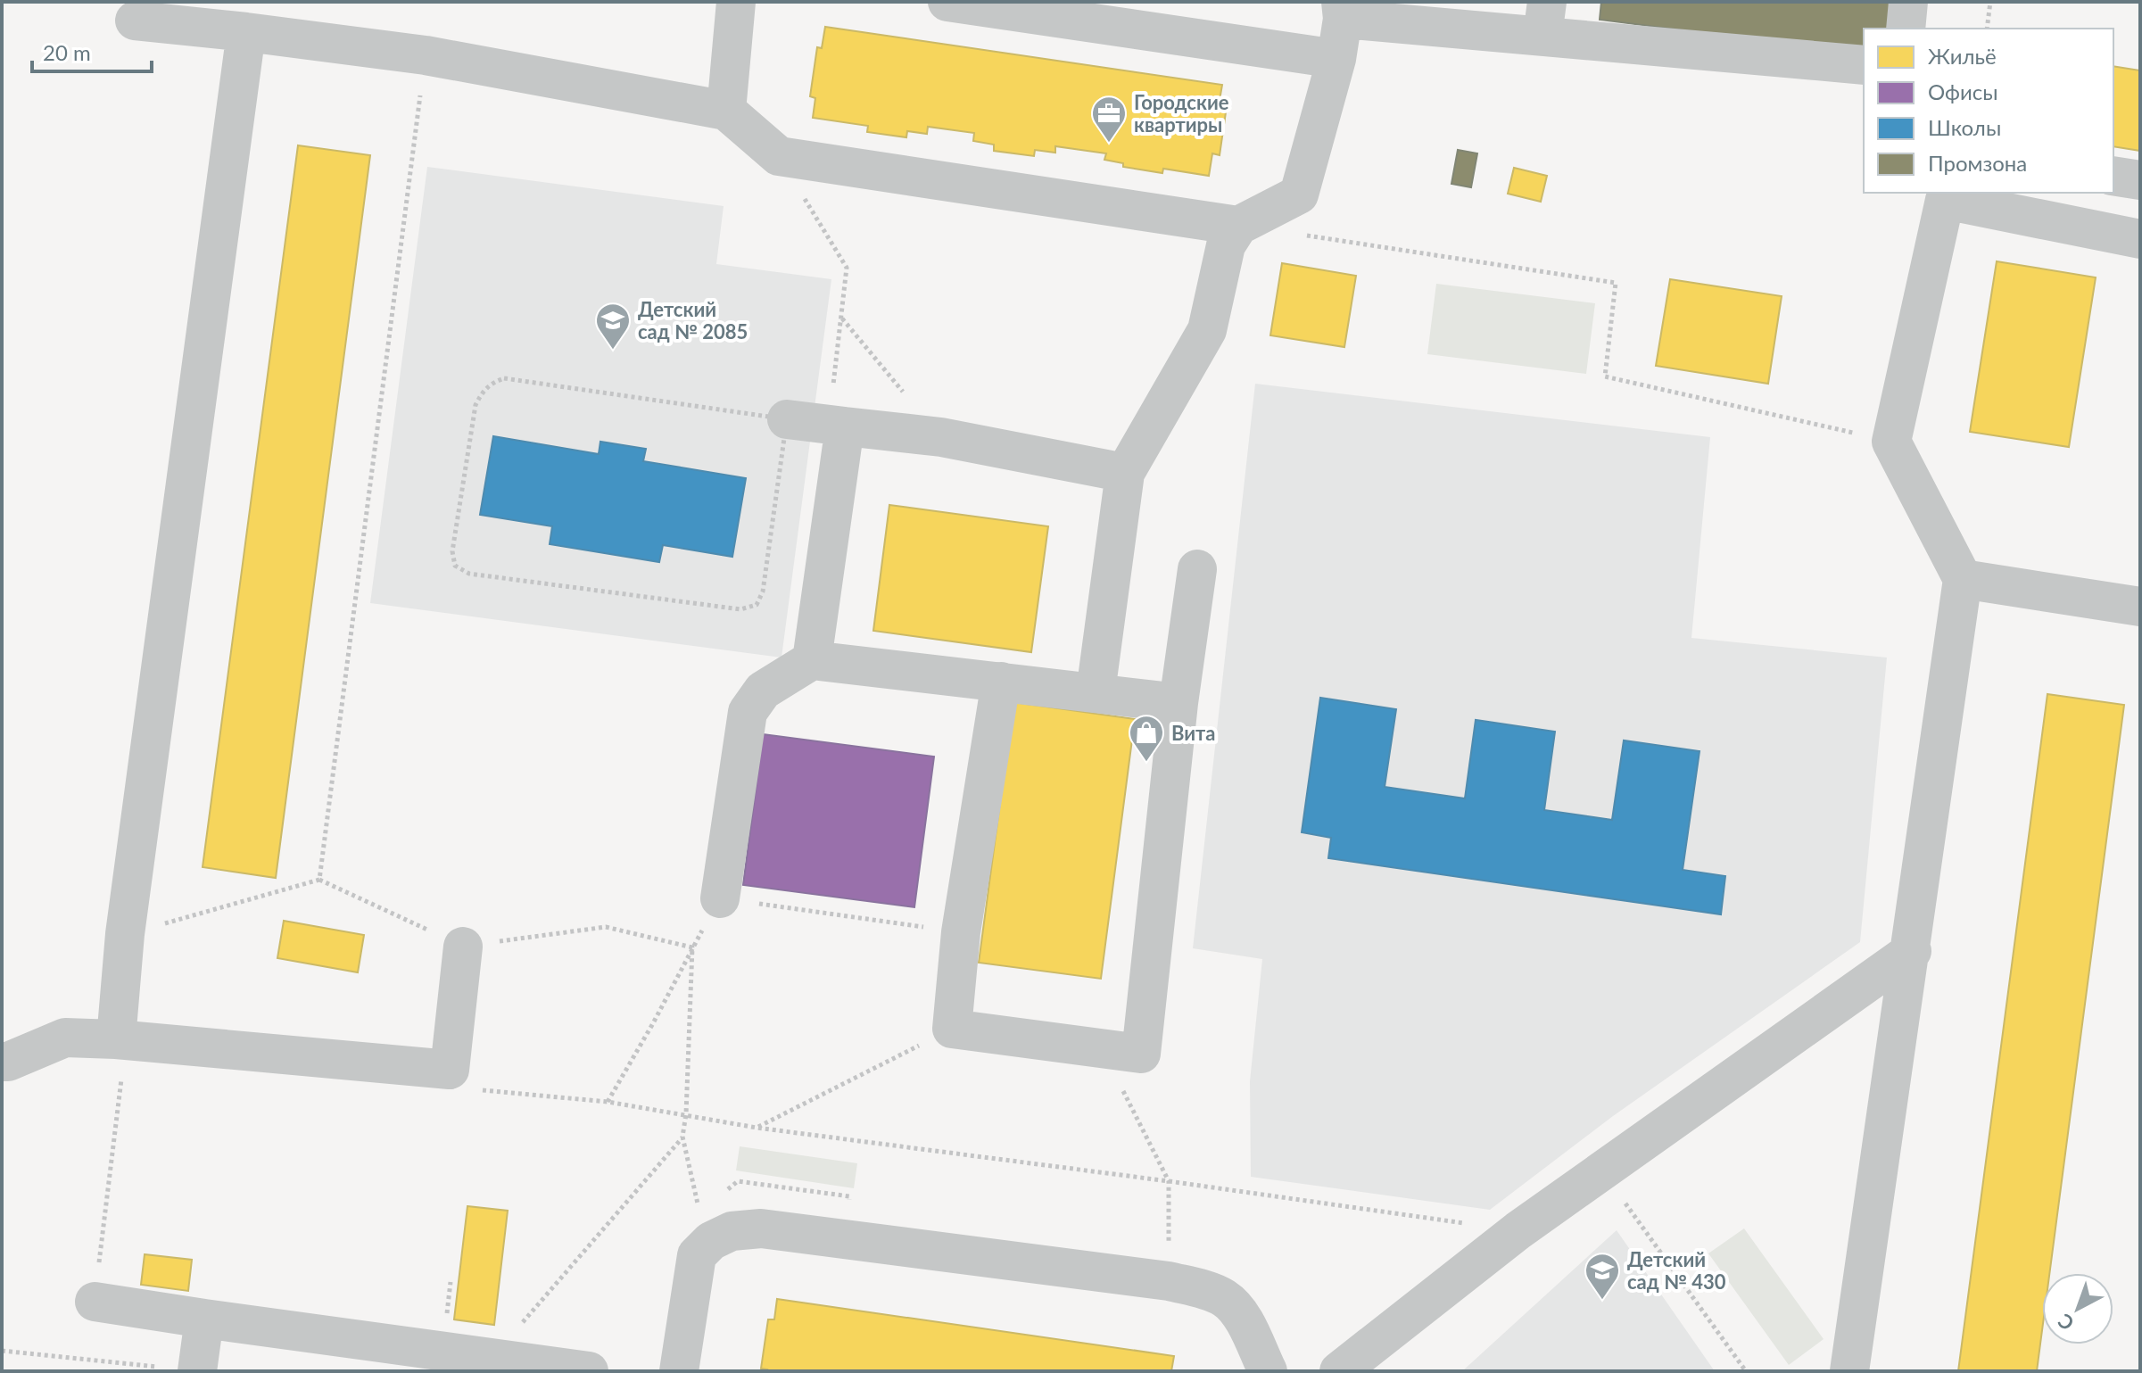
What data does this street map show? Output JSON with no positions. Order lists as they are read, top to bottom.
{
  "places": {
    "office": ["Городские квартиры"],
    "school or university": ["Детский сад № 2085", "Детский сад № 430"],
    "shop": ["Вита"]
  },
  "legend": [
    "Жильё",
    "Офисы",
    "Школы",
    "Промзона"
  ],
  "scale_bar": "20 m",
  "north": "bottom left"
}
